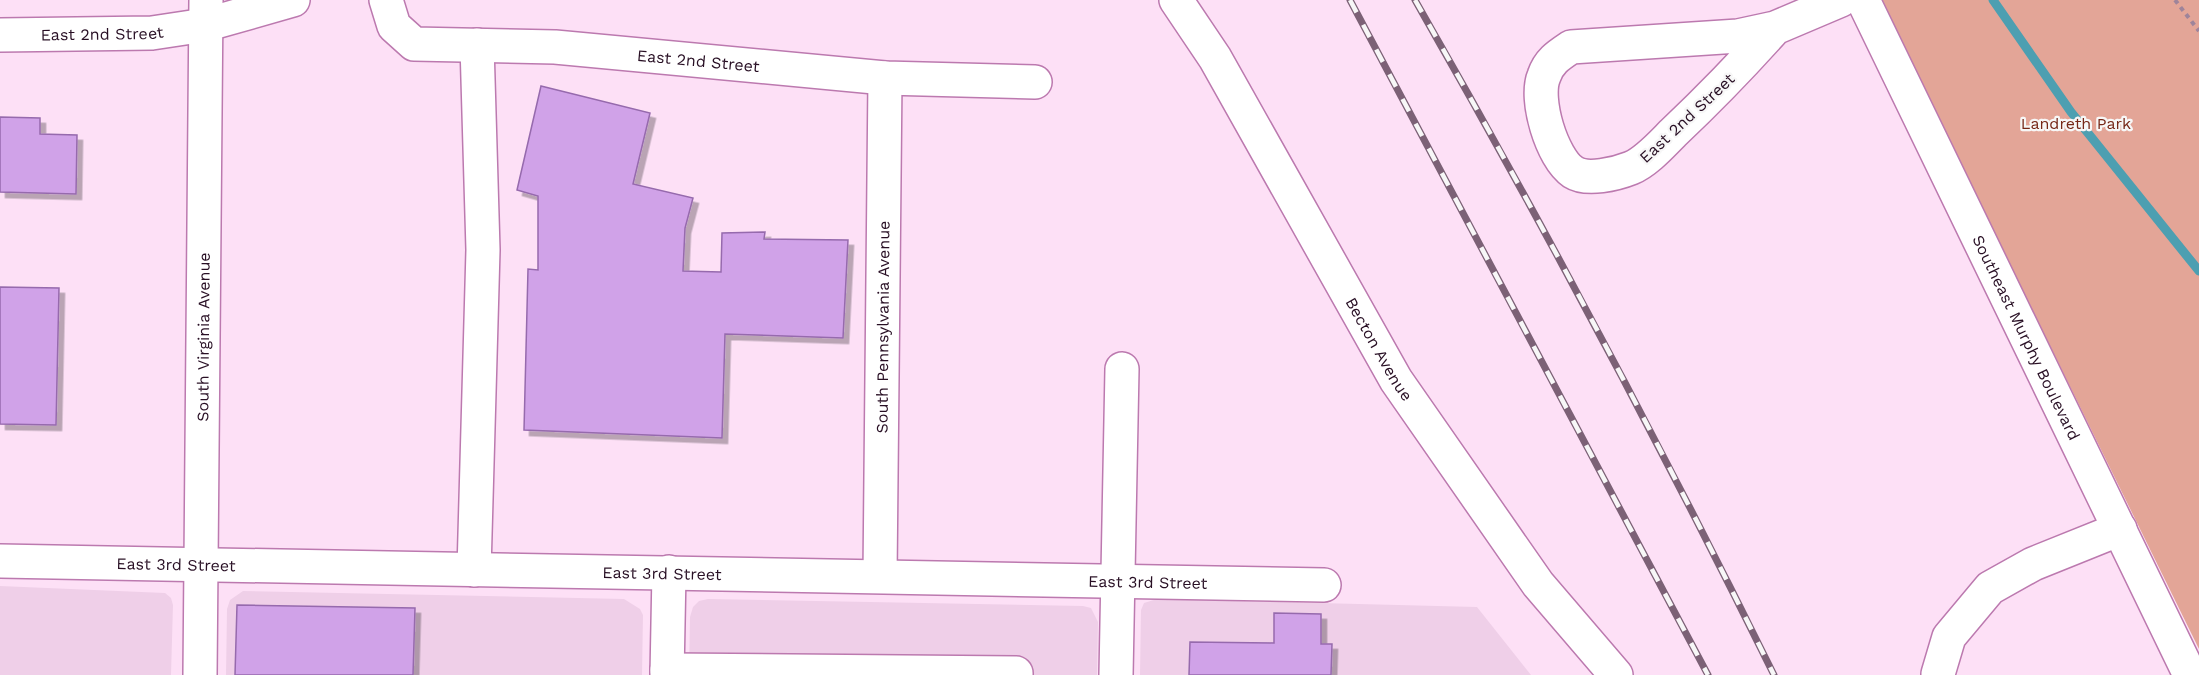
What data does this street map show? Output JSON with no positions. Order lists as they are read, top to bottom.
{
  "streets": {
    "street": [
      "East 2nd Street",
      "South Pennsylvania Avenue",
      "Southeast Murphy Boulevard",
      "South Virginia Avenue",
      "Becton Avenue",
      "East 3rd Street"
    ]
  },
  "crossings": [
    ["East 2nd Street", "South Pennsylvania Avenue"],
    ["East 2nd Street", "South Virginia Avenue"],
    ["South Pennsylvania Avenue", "East 3rd Street"],
    ["South Virginia Avenue", "East 3rd Street"]
  ],
  "parks": ["Landreth Park"]
}
